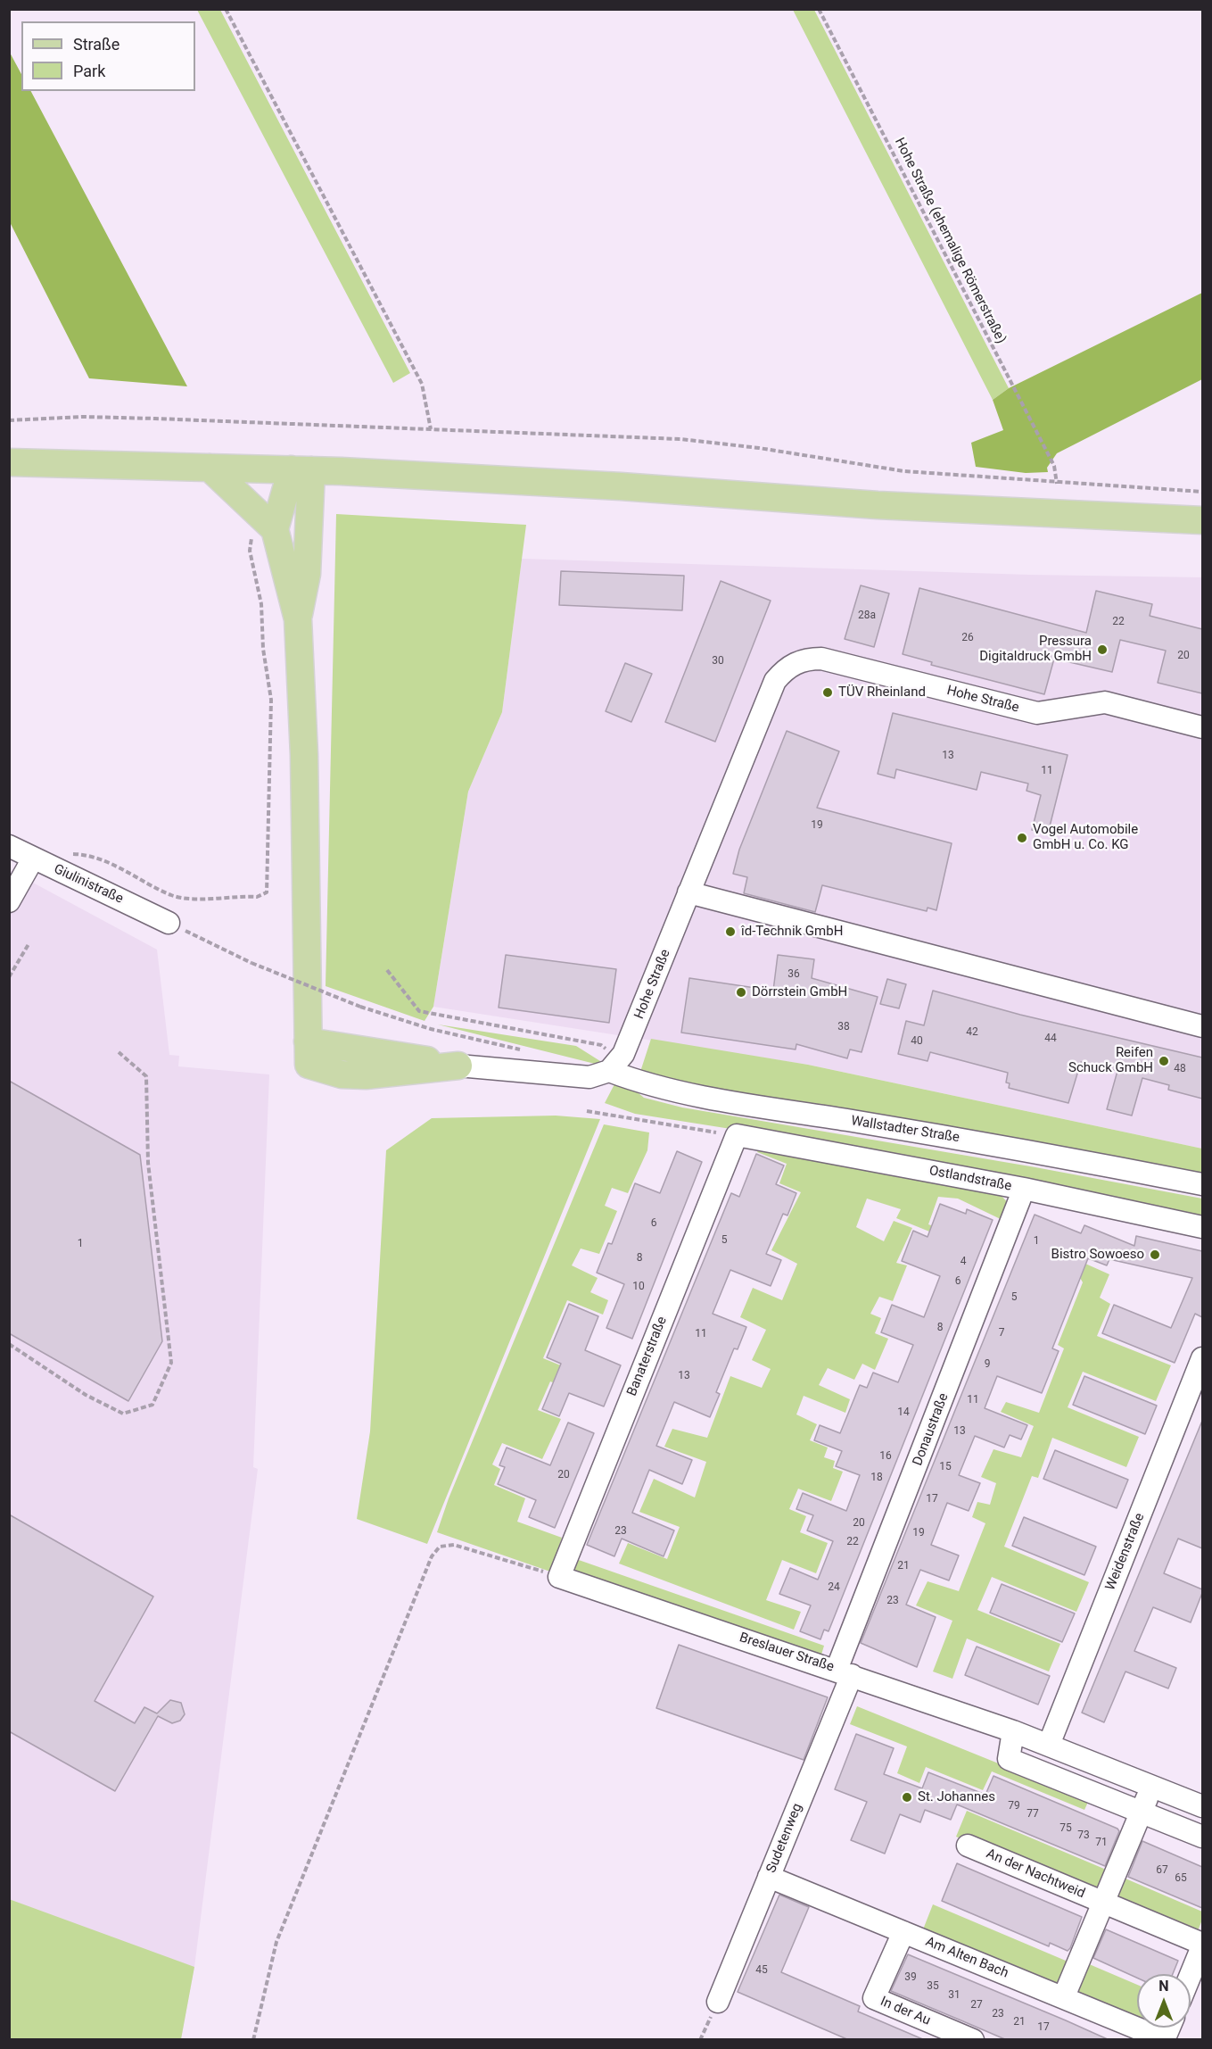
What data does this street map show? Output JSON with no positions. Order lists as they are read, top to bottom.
{
  "streets": {
    "street": [
      "Hohe Straße",
      "Giulinistraße",
      "Wallstadter Straße",
      "Ostlandstraße",
      "Banaterstraße",
      "Donaustraße",
      "Weidenstraße",
      "Breslauer Straße",
      "Sudetenweg",
      "An der Nachtweid",
      "Am Alten Bach",
      "In der Au"
    ],
    "path": ["Hohe Straße (ehemalige Römerstraße)"]
  },
  "crossings": [
    ["Hohe Straße", "Wallstadter Straße"],
    ["Ostlandstraße", "Banaterstraße"],
    ["Ostlandstraße", "Donaustraße"],
    ["Banaterstraße", "Breslauer Straße"],
    ["Donaustraße", "Breslauer Straße"],
    ["Donaustraße", "Sudetenweg"],
    ["Weidenstraße", "Breslauer Straße"],
    ["Breslauer Straße", "Sudetenweg"],
    ["Sudetenweg", "Am Alten Bach"],
    ["Am Alten Bach", "In der Au"]
  ],
  "places": [
    "Pressura Digitaldruck GmbH",
    "TÜV Rheinland",
    "Vogel Automobile GmbH u. Co. KG",
    "îd-Technik GmbH",
    "Dörrstein GmbH",
    "Reifen Schuck GmbH",
    "Bistro Sowoeso",
    "St. Johannes"
  ],
  "house_numbers": [
    "28a",
    "22",
    "26",
    "20",
    "30",
    "13",
    "11",
    "19",
    "36",
    "38",
    "42",
    "44",
    "40",
    "48",
    "6",
    "5",
    "1",
    "1",
    "8",
    "4",
    "6",
    "10",
    "5",
    "8",
    "7",
    "11",
    "9",
    "13",
    "11",
    "14",
    "13",
    "16",
    "15",
    "20",
    "18",
    "17",
    "20",
    "23",
    "19",
    "22",
    "21",
    "24",
    "23",
    "79",
    "77",
    "75",
    "73",
    "71",
    "67",
    "65",
    "45",
    "39",
    "35",
    "31",
    "27",
    "23",
    "21",
    "17"
  ],
  "legend": ["Straße", "Park"],
  "north": "top"
}
